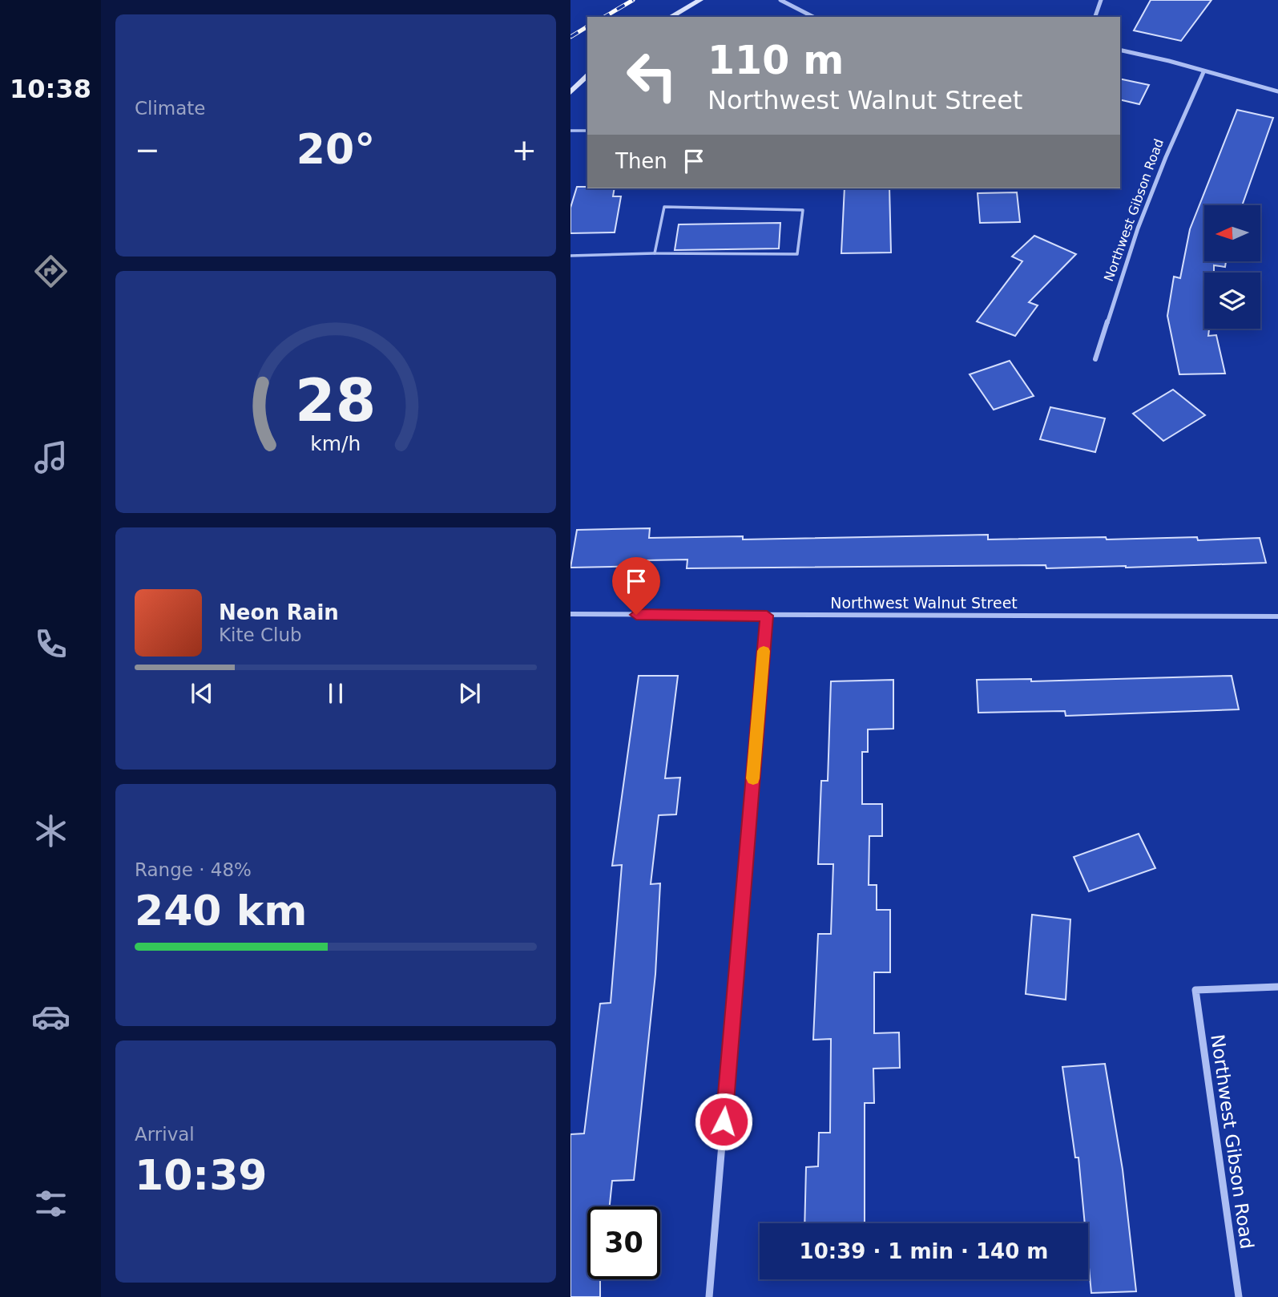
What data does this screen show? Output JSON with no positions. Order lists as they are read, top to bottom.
{
  "streets": {
    "street": ["Northwest Gibson Road", "Northwest Walnut Street"]
  },
  "north": "left",
  "page": {
    "tabs": "10:38",
    "tile": [
      "Climate",
      ["Range · 48%", "240 km"],
      ["Arrival", "10:39"]
    ],
    "turn": ["110 m", "Northwest Walnut Street"],
    "heat": ["−", "20°", "+"],
    "then": "Then",
    "song": ["Neon Rain", "Kite Club"],
    "limit": "30",
    "trip": "10:39 · 1 min · 140 m",
    "gauge": ["28", "km/h"]
  }
}
